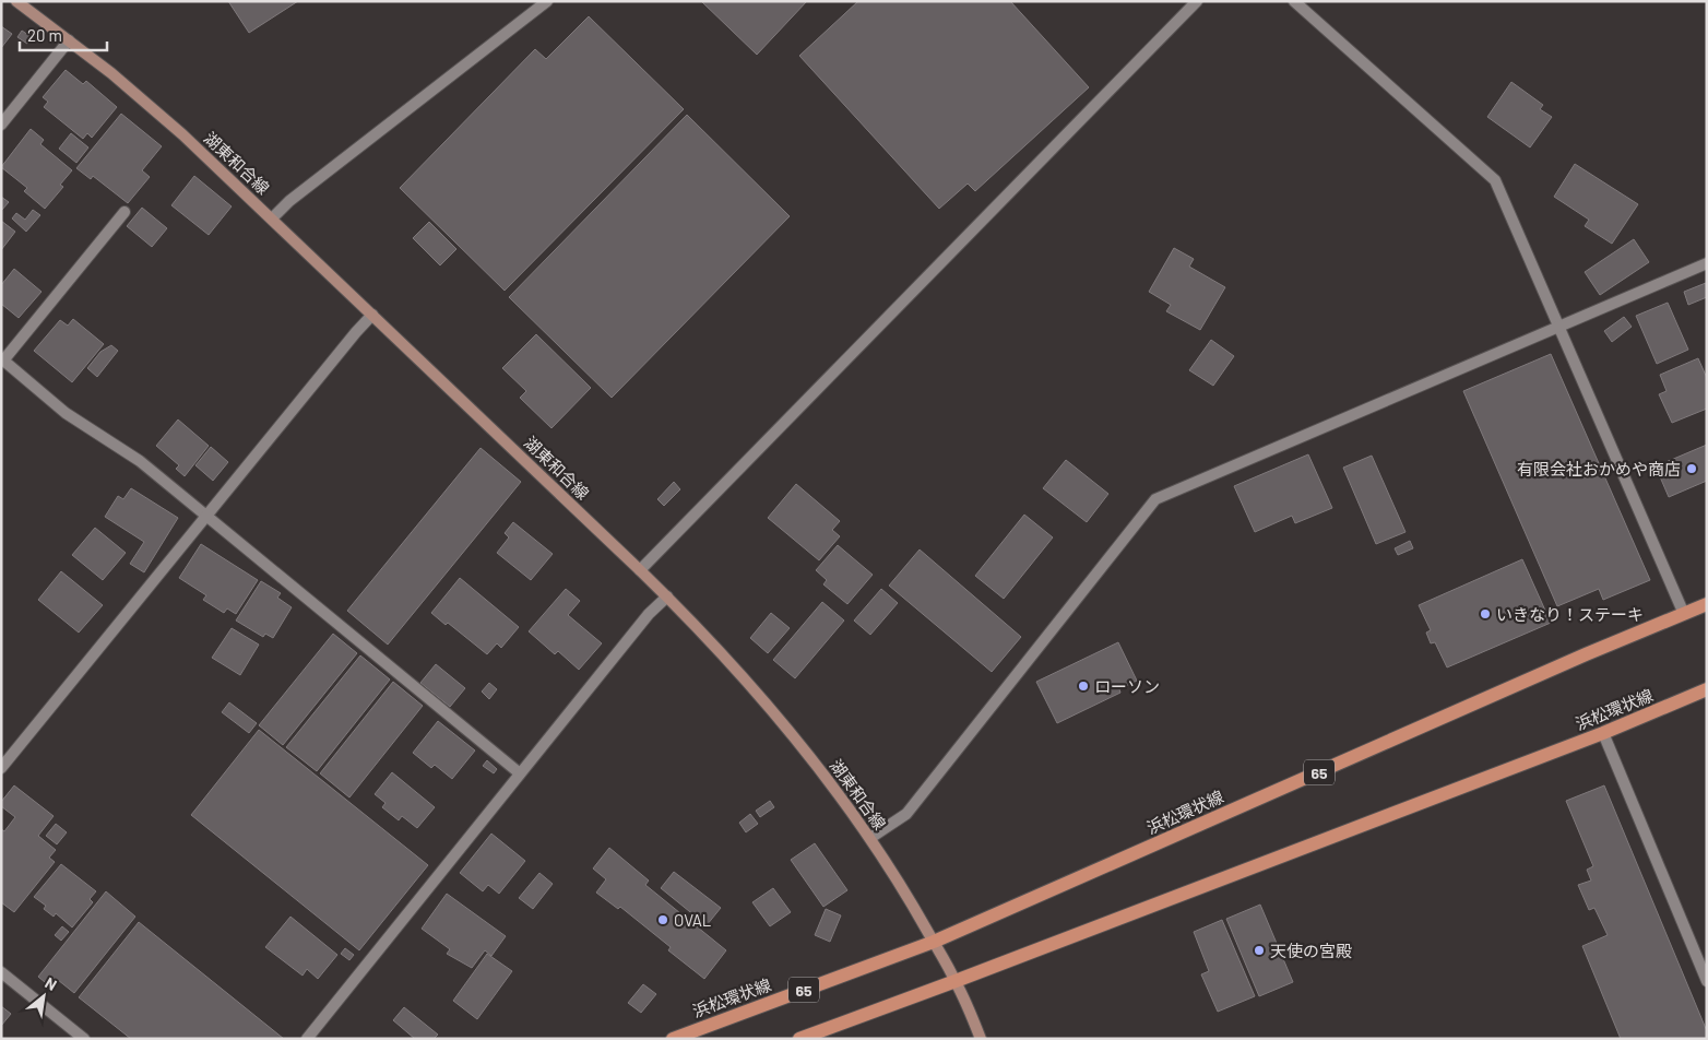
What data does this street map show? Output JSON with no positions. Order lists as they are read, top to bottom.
{
  "streets": {
    "main road": ["湖東和合線", "浜松環状線", "65"]
  },
  "crossings": [
    ["湖東和合線", "浜松環状線"]
  ],
  "places": [
    "有限会社おかめや商店",
    "いきなり！ステーキ",
    "ローソン",
    "OVAL",
    "天使の宮殿"
  ],
  "scale_bar": "20 m",
  "north": "top right"
}
